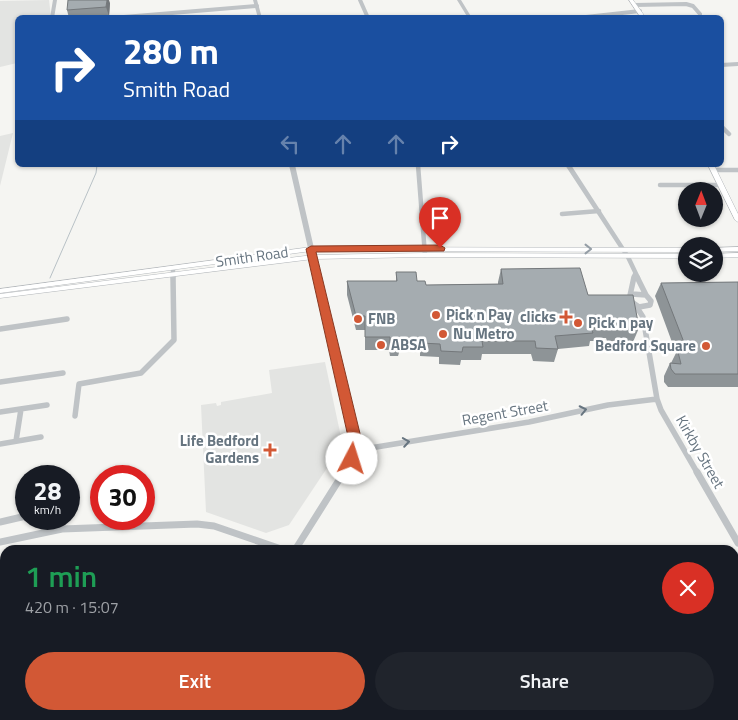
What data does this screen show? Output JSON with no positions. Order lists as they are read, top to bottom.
{
  "streets": {
    "main road": ["Smith Road"],
    "street": ["Regent Street", "Kirkby Street"]
  },
  "crossings": [
    ["Regent Street", "Kirkby Street"]
  ],
  "one_way": ["Regent Street"],
  "places": {
    "other": [
      "Pick n Pay",
      "FNB",
      "Pick n pay",
      "Nu Metro",
      "ABSA",
      "Bedford Square"
    ],
    "health": ["clicks", "Life Bedford Gardens"]
  },
  "north": "top",
  "page": {
    "turn": ["280 m", "Smith Road"],
    "speed": "28 km/h",
    "limit": "30",
    "heading": ["1 min", "420 m · 15:07"],
    "buttons": ["Exit", "Share"]
  }
}
